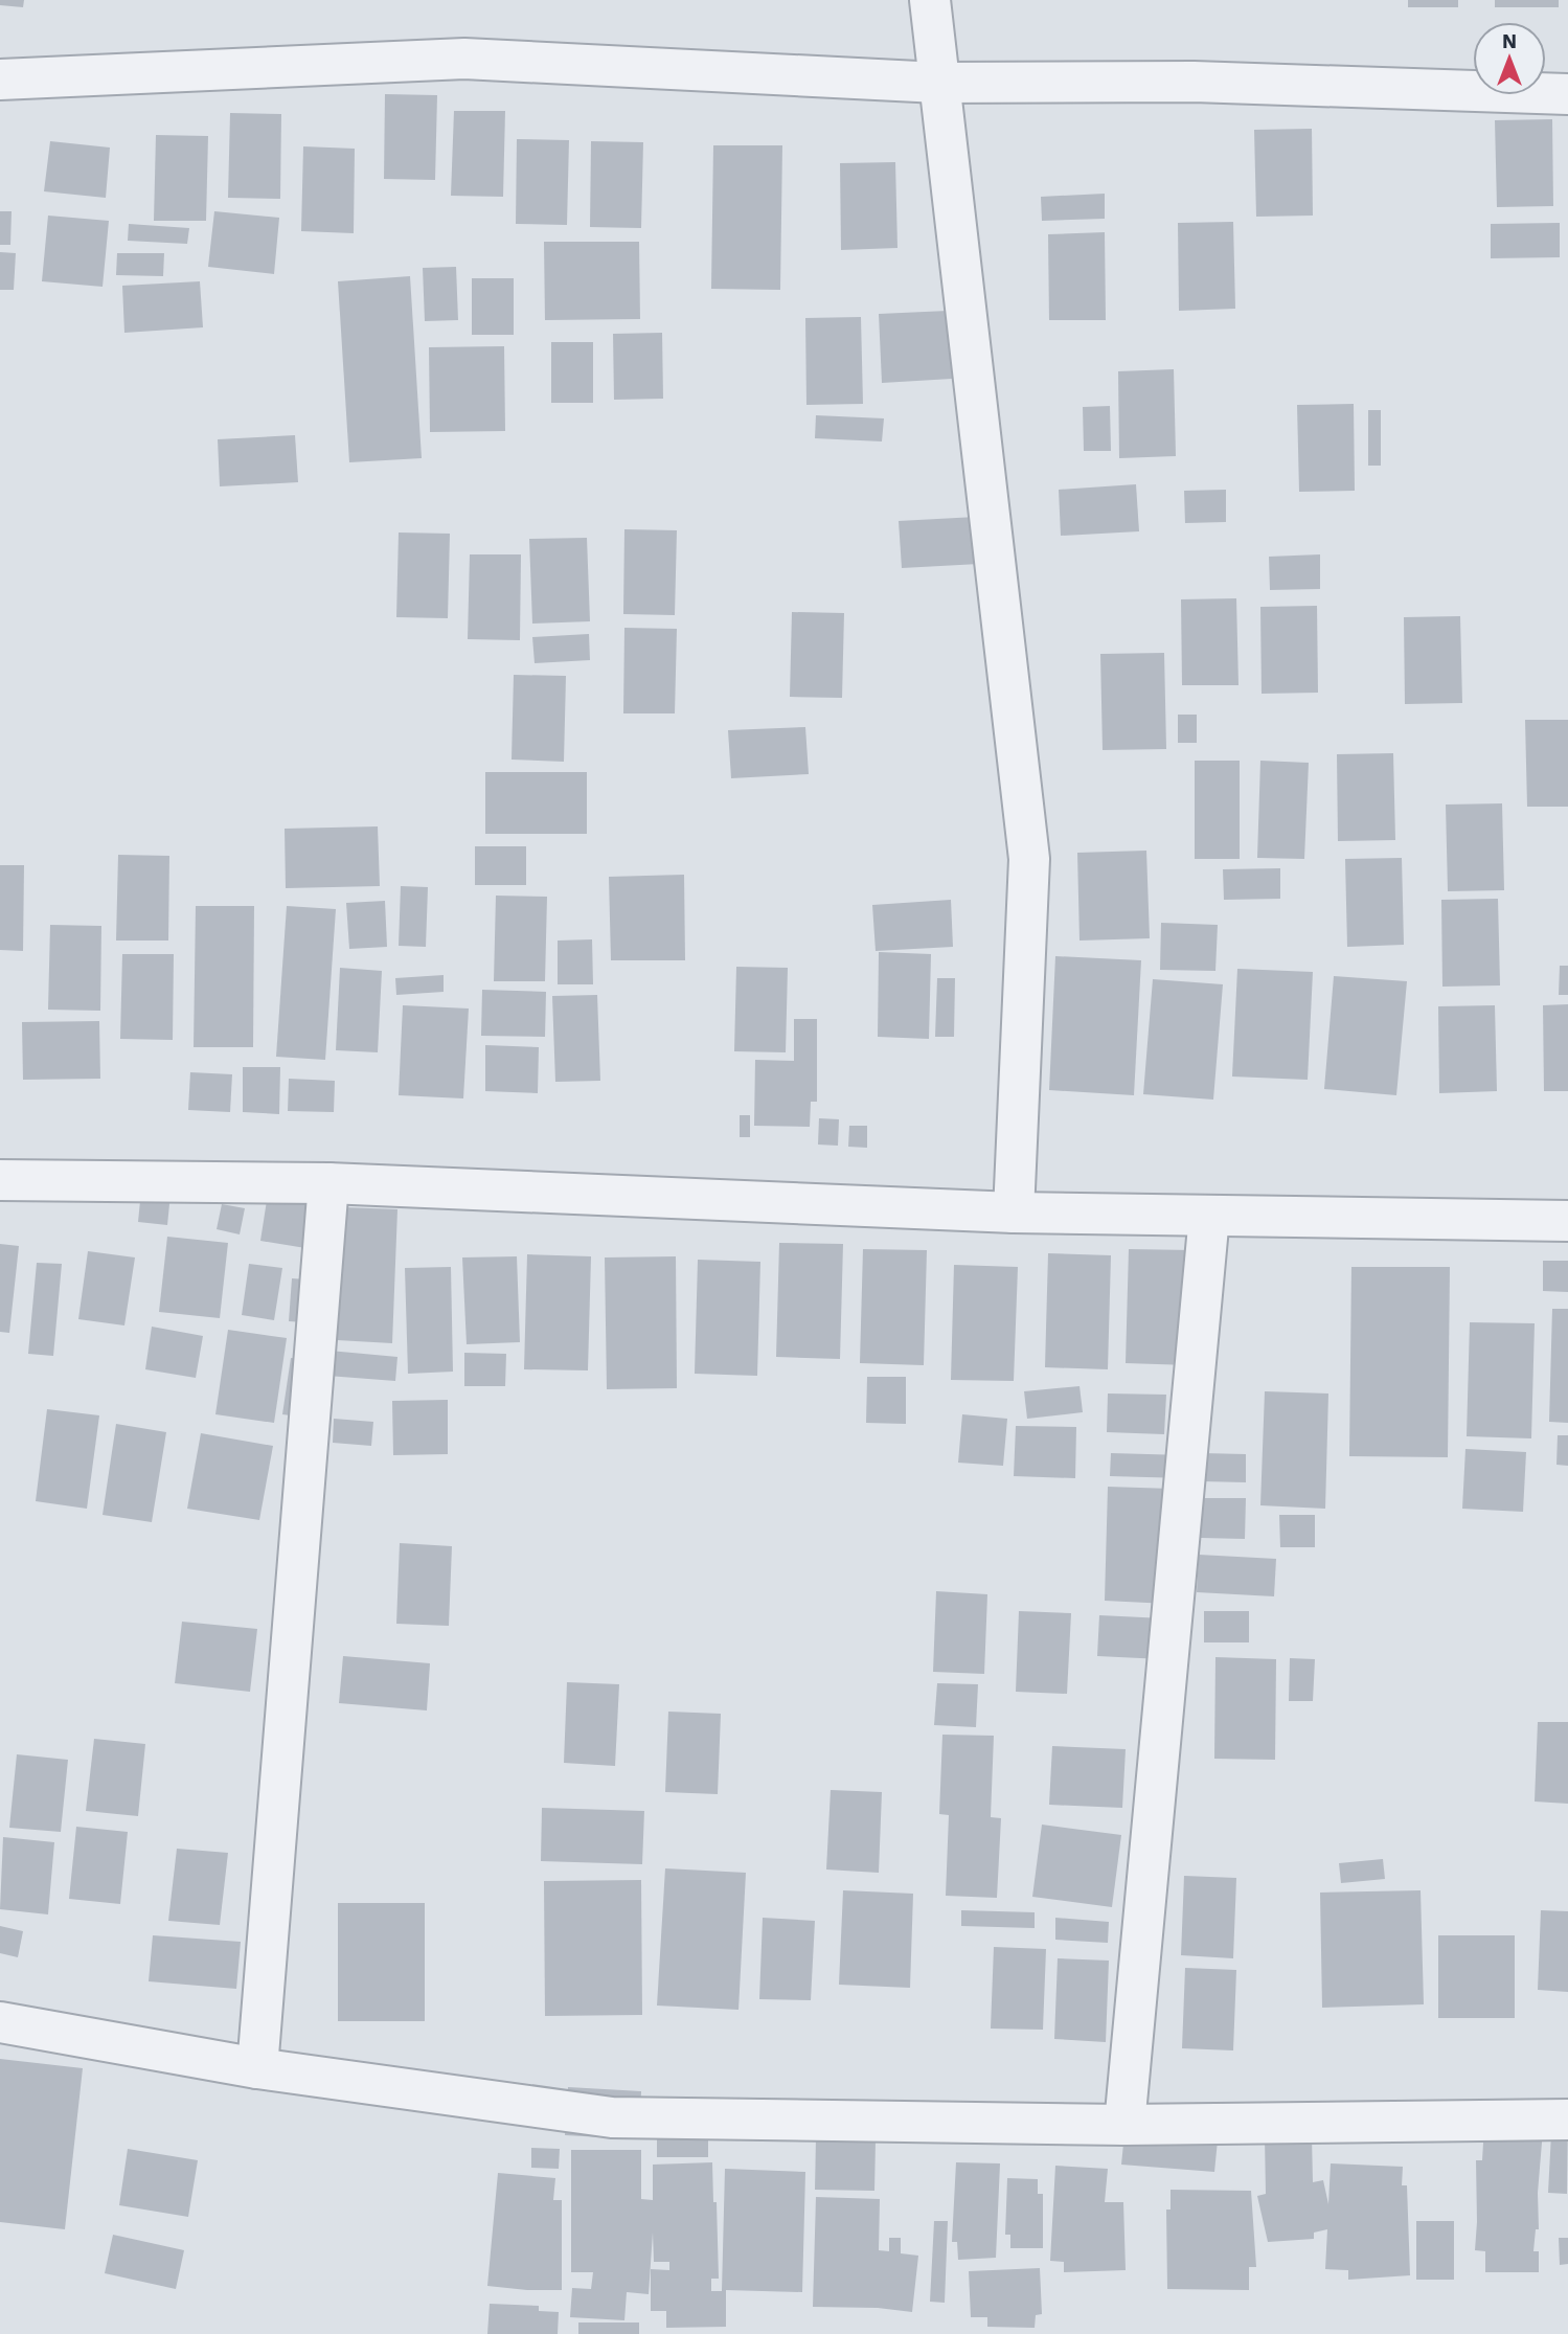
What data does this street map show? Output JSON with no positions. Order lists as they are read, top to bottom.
{
  "north": "top"
}
